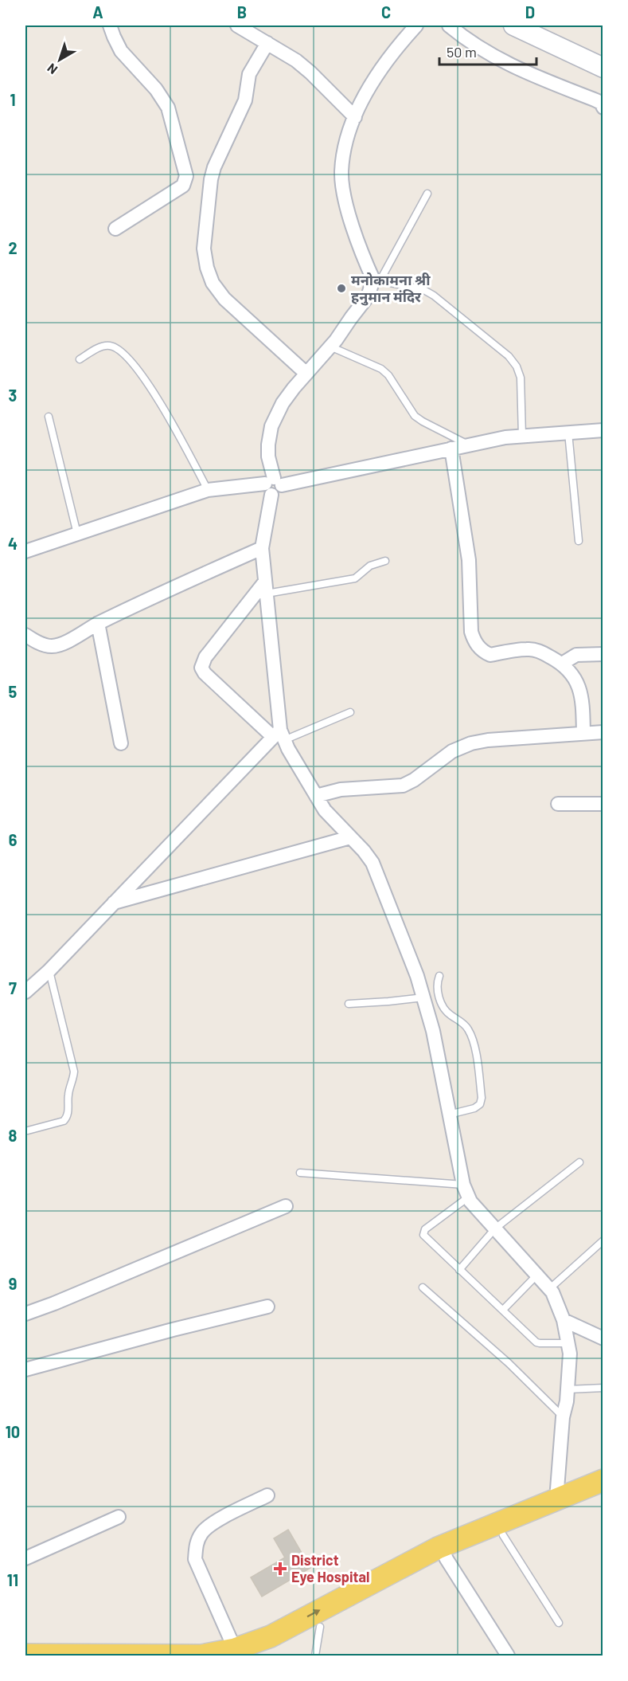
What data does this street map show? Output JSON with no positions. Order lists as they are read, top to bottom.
{
  "places": {
    "other": ["मनोकामना श्री हनुमान मंदिर"],
    "health": ["District Eye Hospital"]
  },
  "scale_bar": "50 m",
  "north": "bottom left",
  "grid": {
    "columns": [
      "A",
      "B",
      "C",
      "D"
    ],
    "rows": [
      "1",
      "2",
      "3",
      "4",
      "5",
      "6",
      "7",
      "8",
      "9",
      "10",
      "11"
    ]
  }
}
